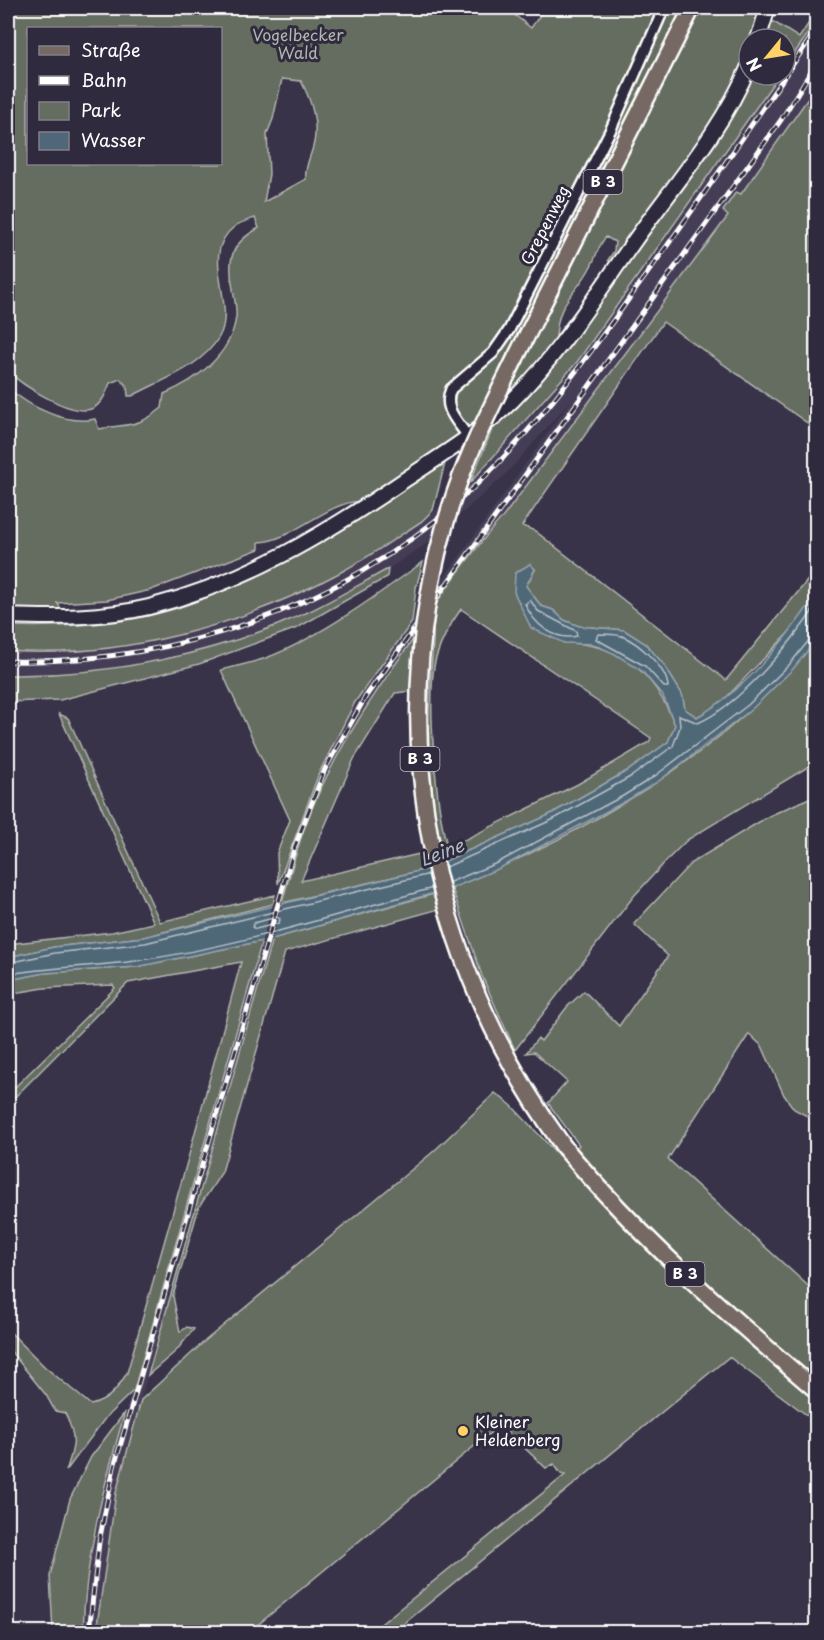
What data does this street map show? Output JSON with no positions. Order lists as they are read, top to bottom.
{
  "streets": {
    "main road": ["B 3"],
    "street": ["Grepenweg"]
  },
  "water": ["Leine"],
  "parks": ["Vogelbecker Wald"],
  "places": ["Kleiner Heldenberg"],
  "legend": [
    "Straße",
    "Bahn",
    "Park",
    "Wasser"
  ],
  "north": "bottom left"
}
